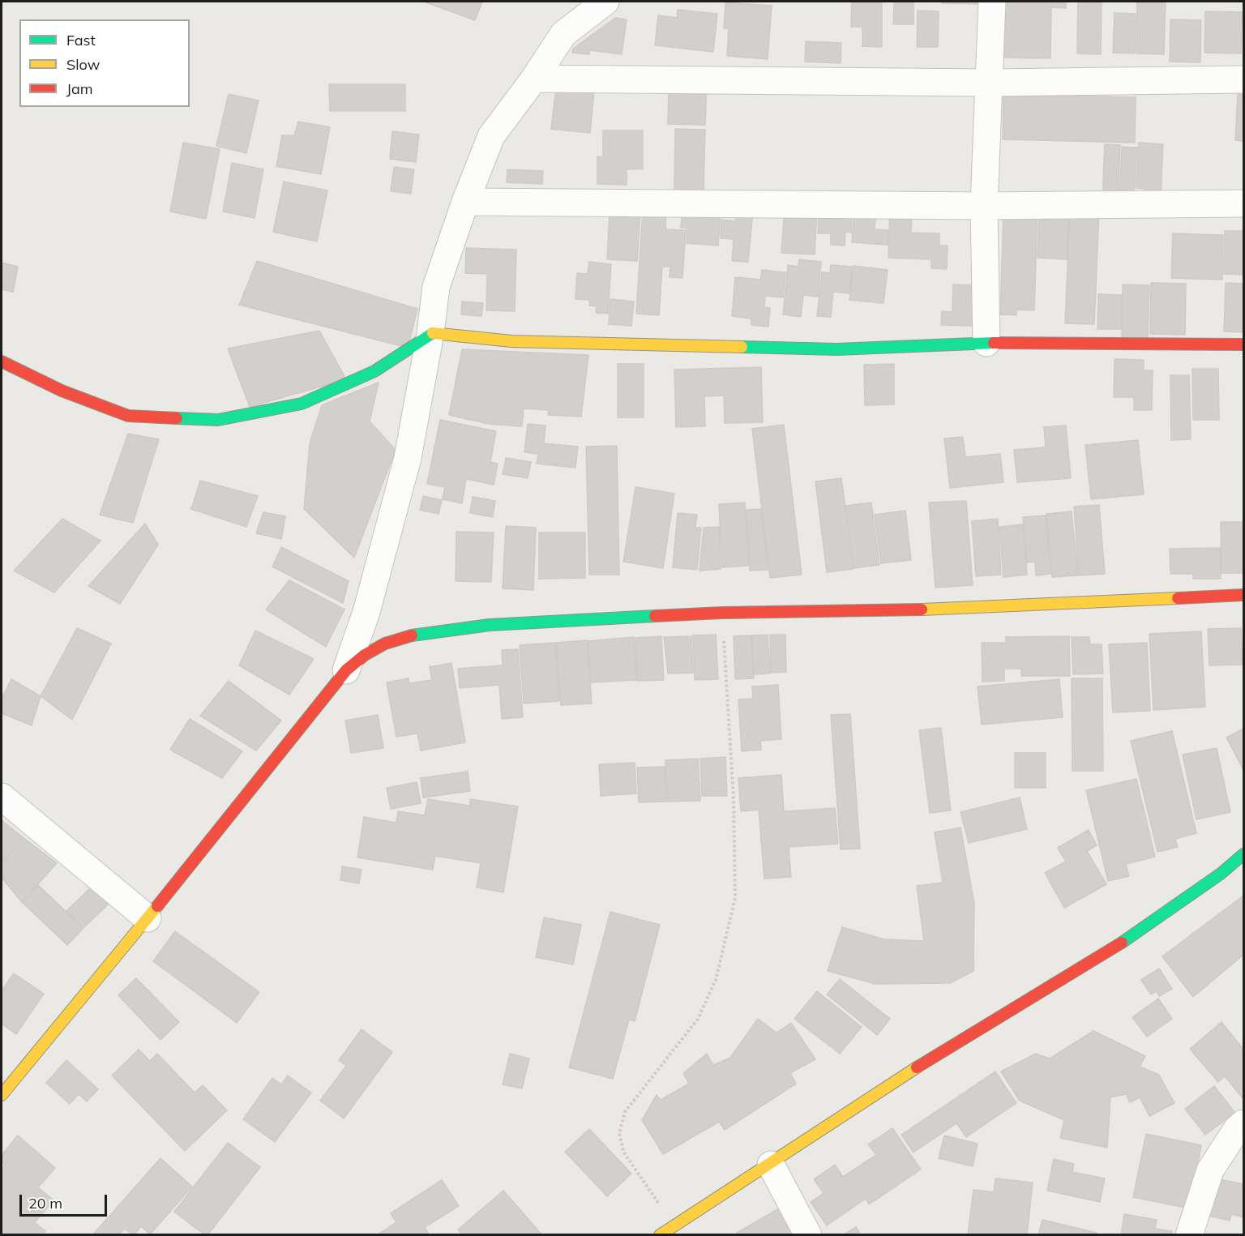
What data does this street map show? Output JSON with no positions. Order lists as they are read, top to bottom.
{
  "legend": ["Fast", "Slow", "Jam"],
  "scale_bar": "20 m"
}
